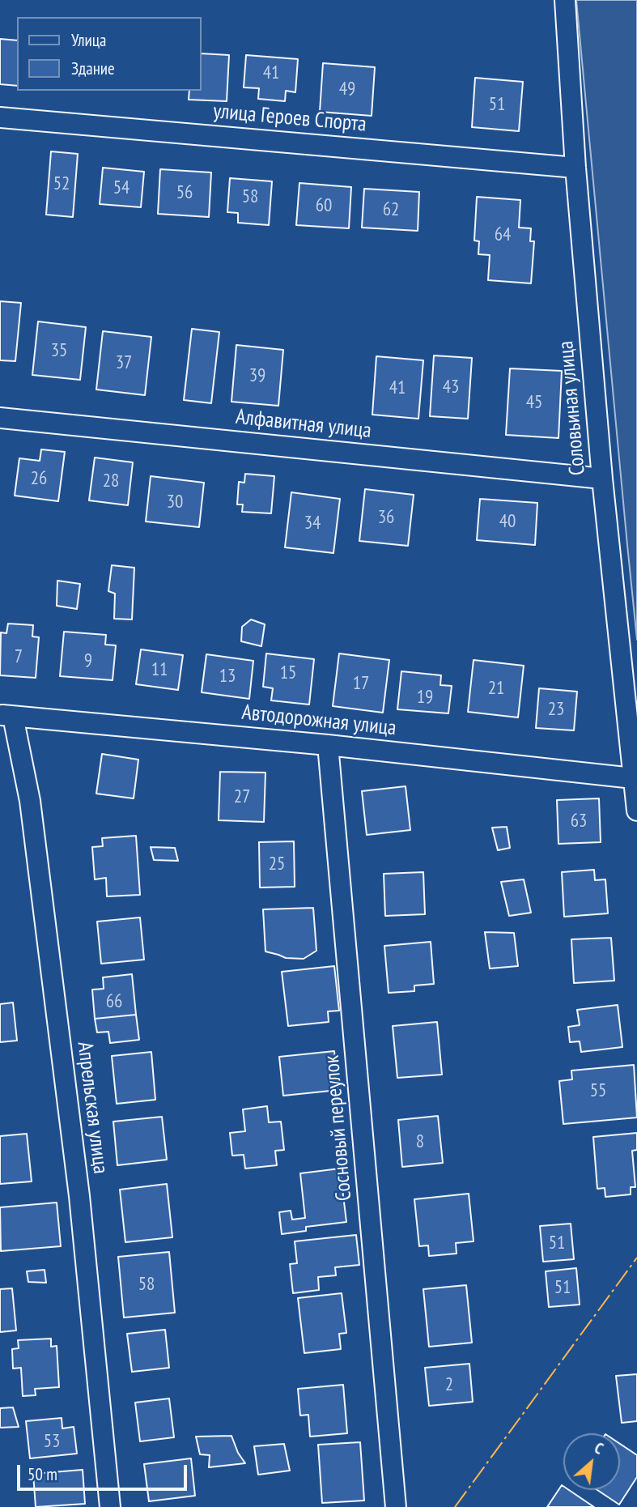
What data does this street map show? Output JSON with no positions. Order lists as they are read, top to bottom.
{
  "streets": {
    "street": [
      "улица Героев Спорта",
      "Соловьиная улица",
      "Алфавитная улица",
      "Автодорожная улица",
      "Апрельская улица",
      "Сосновый переулок"
    ]
  },
  "crossings": [
    ["улица Героев Спорта", "Соловьиная улица"],
    ["Соловьиная улица", "Алфавитная улица"],
    ["Соловьиная улица", "Автодорожная улица"],
    ["Автодорожная улица", "Апрельская улица"],
    ["Автодорожная улица", "Сосновый переулок"]
  ],
  "house_numbers": [
    "41",
    "49",
    "51",
    "52",
    "54",
    "56",
    "58",
    "60",
    "62",
    "64",
    "35",
    "37",
    "39",
    "43",
    "41",
    "45",
    "26",
    "28",
    "30",
    "36",
    "40",
    "34",
    "7",
    "9",
    "11",
    "15",
    "13",
    "17",
    "21",
    "19",
    "23",
    "27",
    "63",
    "25",
    "66",
    "55",
    "8",
    "51",
    "58",
    "51",
    "2",
    "53"
  ],
  "legend": ["Улица", "Здание"],
  "scale_bar": "50 m",
  "north": "top right"
}
